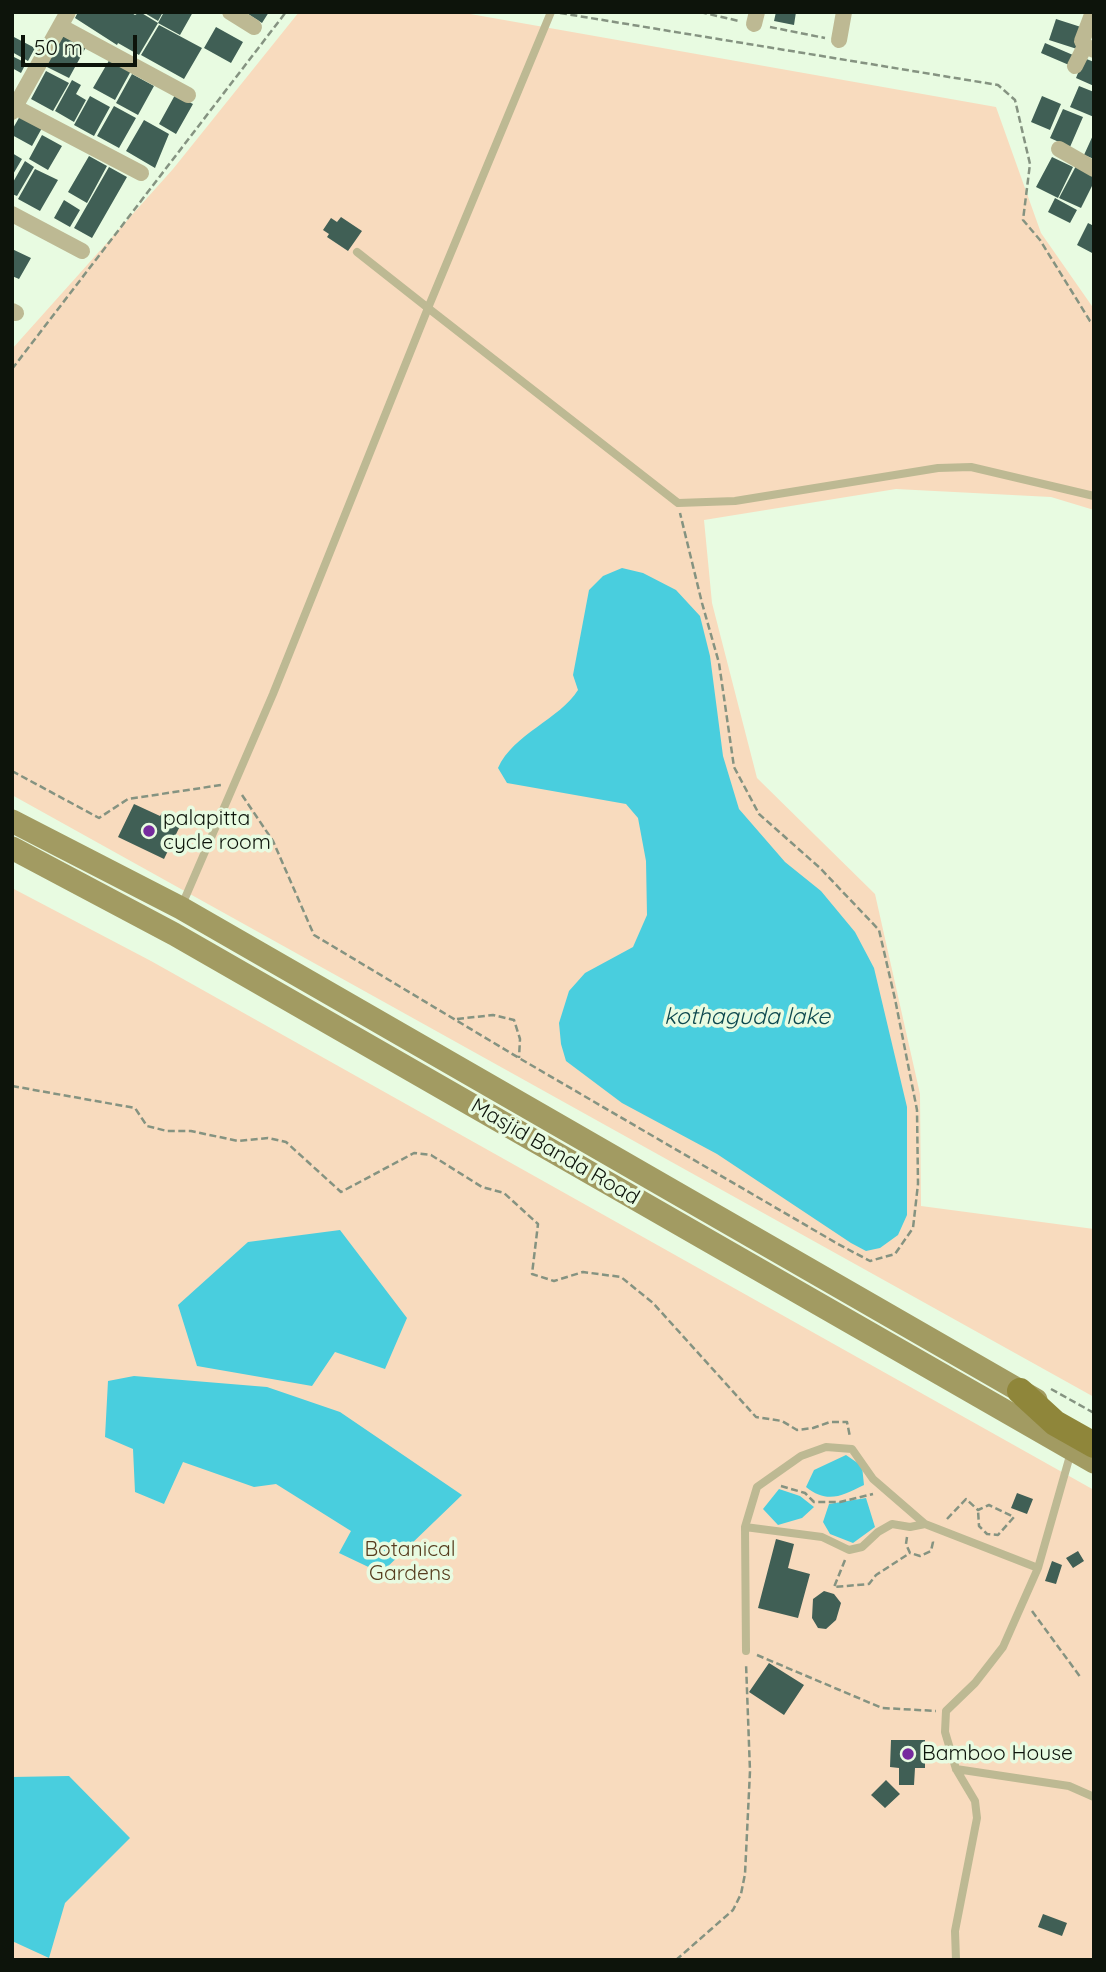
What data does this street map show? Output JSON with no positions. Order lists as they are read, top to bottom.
{
  "streets": {
    "main road": ["Masjid Banda Road"]
  },
  "water": ["kothaguda lake"],
  "parks": ["Botanical Gardens"],
  "places": ["palapitta cycle room", "Bamboo House"],
  "scale_bar": "50 m"
}
